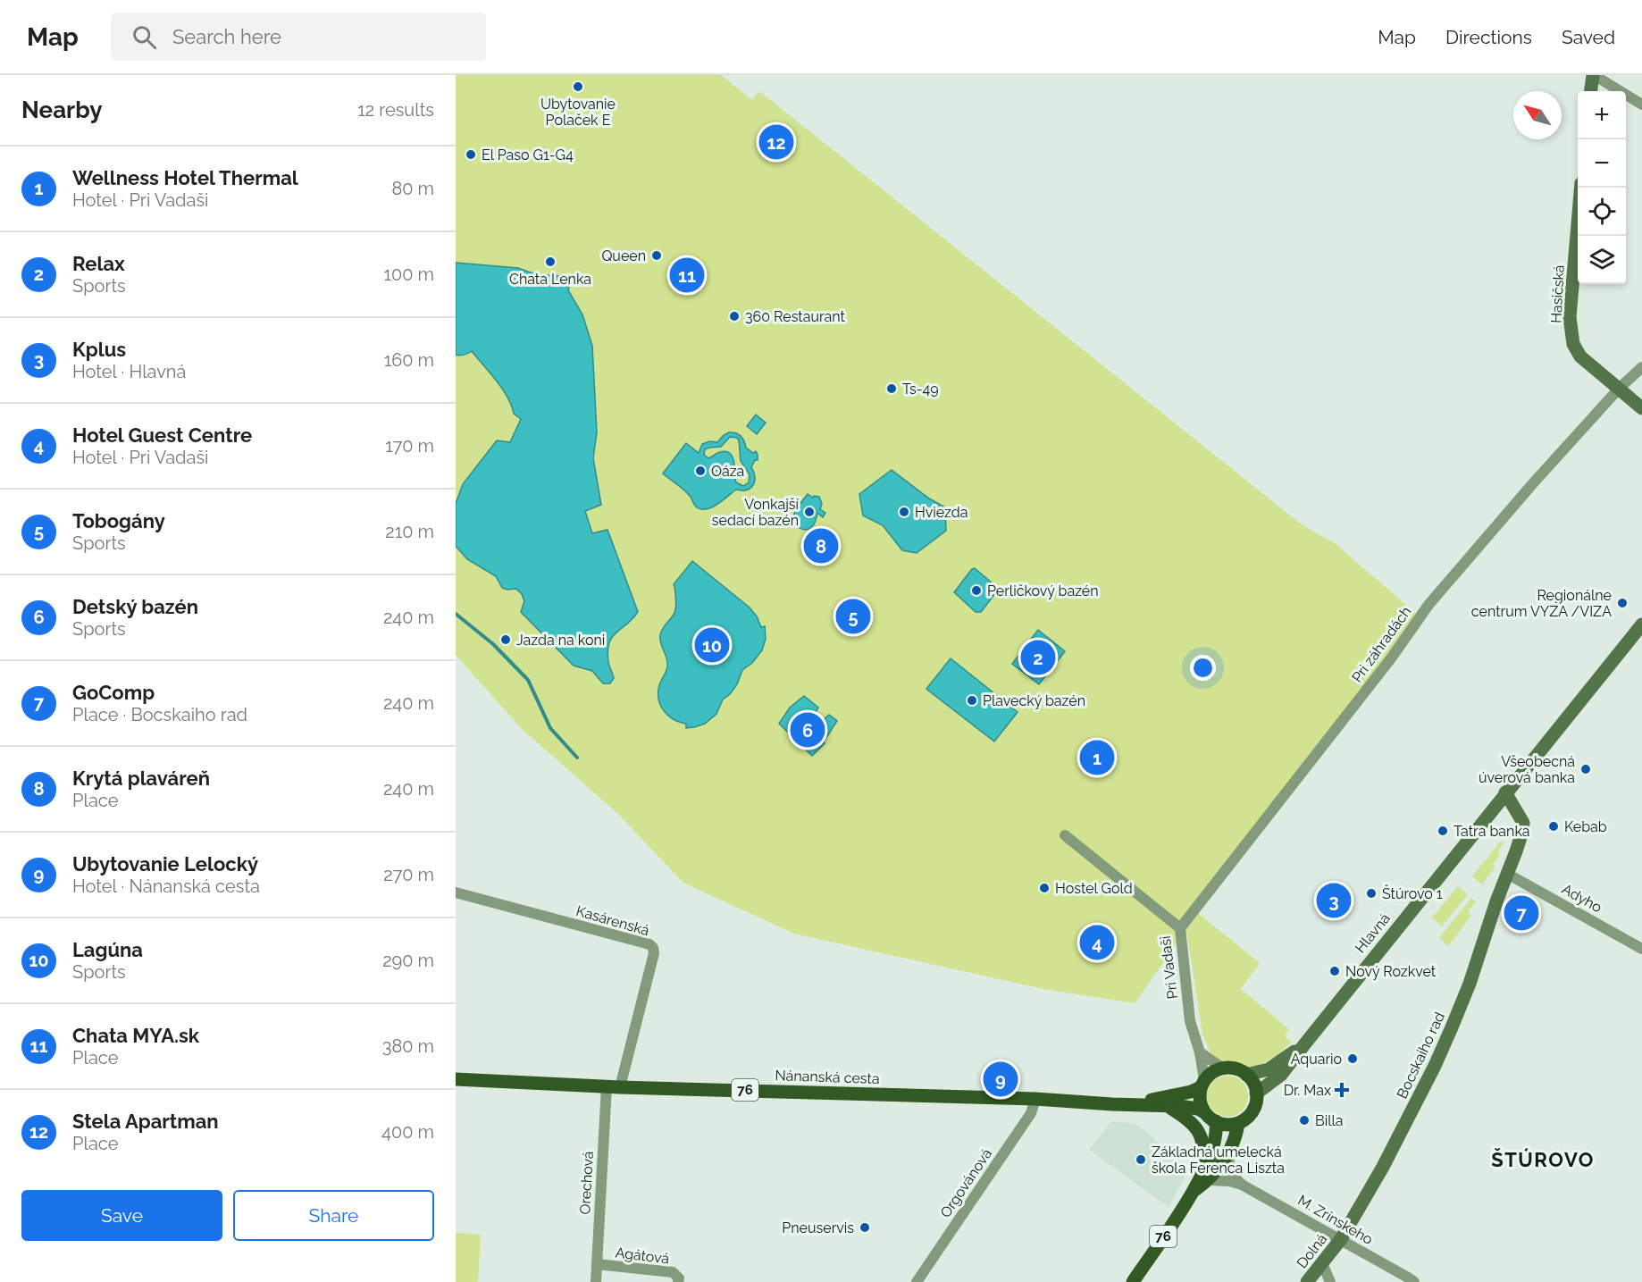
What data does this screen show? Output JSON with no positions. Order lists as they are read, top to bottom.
{
  "streets": {
    "main road": ["Nánanská cesta", "76"],
    "street": [
      "Hasičská",
      "Pri záhradách",
      "Adyho",
      "Kasárenská",
      "Hlavná",
      "Pri Vadaši",
      "Bocskaiho rad",
      "Orechová",
      "Orgovánová",
      "M. Zrínskeho",
      "Dolná",
      "Agátová"
    ]
  },
  "crossings": [
    ["Hasičská", "Pri záhradách"],
    ["Pri záhradách", "Pri Vadaši"],
    ["Adyho", "Bocskaiho rad"],
    ["Kasárenská", "Nánanská cesta"],
    ["Hlavná", "Pri Vadaši"],
    ["Hlavná", "76"],
    ["Pri Vadaši", "76"],
    ["Bocskaiho rad", "M. Zrínskeho"],
    ["Bocskaiho rad", "Dolná"],
    ["Nánanská cesta", "76"],
    ["Nánanská cesta", "Orechová"],
    ["Nánanská cesta", "Orgovánová"],
    ["Orechová", "Agátová"],
    ["M. Zrínskeho", "Dolná"]
  ],
  "districts": ["ŠTÚROVO"],
  "places": {
    "other": [
      "Ubytovanie Polaček E",
      "El Paso G1-G4",
      "Queen",
      "Chata Lenka",
      "360 Restaurant",
      "Ts-49",
      "Oáza",
      "Vonkajší sedací bazén",
      "Hviezda",
      "Perličkový bazén",
      "Regionálne centrum VYZA /VIZA",
      "Jazda na koni",
      "Plavecký bazén",
      "Všeobecná úverová banka",
      "Kebab",
      "Tatra banka",
      "Hostel Gold",
      "Štúrovo 1",
      "Nový Rozkvet",
      "Aquario",
      "Billa",
      "Základná umelecká škola Ferenca Liszta",
      "Pneuservis"
    ],
    "health": ["Dr. Max"]
  },
  "north": "top left",
  "page": {
    "header": "Map",
    "search": "Search here",
    "nav": ["Map", "Directions", "Saved"],
    "heading": ["Nearby", "12 results"],
    "map_buttons": ["+", "−"],
    "pins": [
      "12",
      "11",
      "8",
      "5",
      "10",
      "2",
      "6",
      "1",
      "3",
      "7",
      "4",
      "9"
    ],
    "list": [
      {
        "mark": "1",
        "name": "Wellness Hotel Thermal",
        "note": "Hotel · Pri Vadaši",
        "value": "80 m"
      },
      {
        "mark": "2",
        "name": "Relax",
        "note": "Sports",
        "value": "100 m"
      },
      {
        "mark": "3",
        "name": "Kplus",
        "note": "Hotel · Hlavná",
        "value": "160 m"
      },
      {
        "mark": "4",
        "name": "Hotel Guest Centre",
        "note": "Hotel · Pri Vadaši",
        "value": "170 m"
      },
      {
        "mark": "5",
        "name": "Tobogány",
        "note": "Sports",
        "value": "210 m"
      },
      {
        "mark": "6",
        "name": "Detský bazén",
        "note": "Sports",
        "value": "240 m"
      },
      {
        "mark": "7",
        "name": "GoComp",
        "note": "Place · Bocskaiho rad",
        "value": "240 m"
      },
      {
        "mark": "8",
        "name": "Krytá plaváreň",
        "note": "Place",
        "value": "240 m"
      },
      {
        "mark": "9",
        "name": "Ubytovanie Lelocký",
        "note": "Hotel · Nánanská cesta",
        "value": "270 m"
      },
      {
        "mark": "10",
        "name": "Lagúna",
        "note": "Sports",
        "value": "290 m"
      },
      {
        "mark": "11",
        "name": "Chata MYA.sk",
        "note": "Place",
        "value": "380 m"
      },
      {
        "mark": "12",
        "name": "Stela Apartman",
        "note": "Place",
        "value": "400 m"
      }
    ],
    "buttons": ["Save", "Share"]
  }
}
